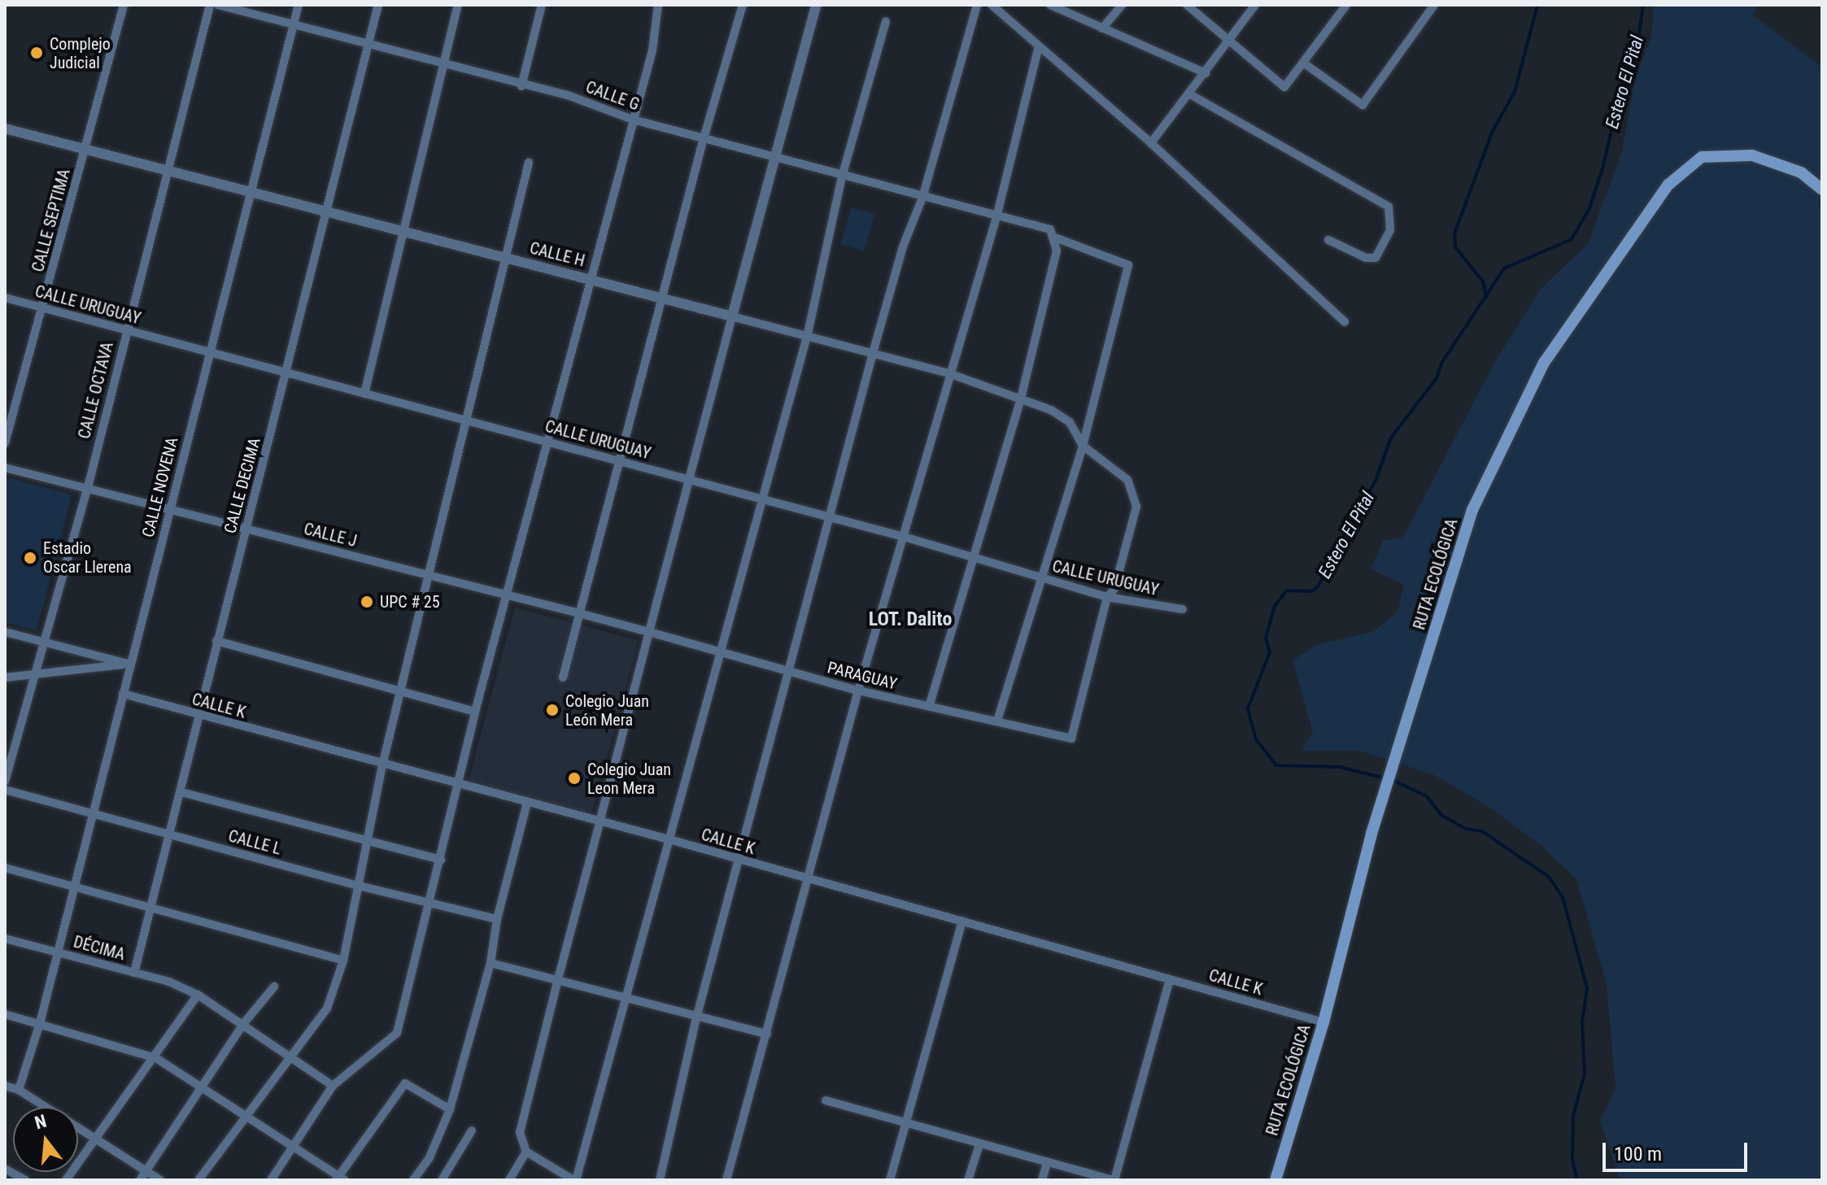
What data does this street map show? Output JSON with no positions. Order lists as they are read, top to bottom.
{
  "streets": {
    "main road": ["RUTA ECOLÓGICA"],
    "street": [
      "CALLE G",
      "CALLE SEPTIMA",
      "CALLE H",
      "CALLE URUGUAY",
      "CALLE OCTAVA",
      "CALLE DECIMA",
      "CALLE NOVENA",
      "CALLE J",
      "PARAGUAY",
      "CALLE K",
      "CALLE L",
      "DÉCIMA"
    ]
  },
  "crossings": [
    ["CALLE G", "CALLE H"],
    ["CALLE G", "CALLE DECIMA"],
    ["CALLE G", "CALLE NOVENA"],
    ["CALLE SEPTIMA", "CALLE H"],
    ["CALLE SEPTIMA", "CALLE URUGUAY"],
    ["CALLE H", "CALLE URUGUAY"],
    ["CALLE H", "CALLE OCTAVA"],
    ["CALLE H", "CALLE DECIMA"],
    ["CALLE H", "CALLE NOVENA"],
    ["CALLE H", "PARAGUAY"],
    ["CALLE URUGUAY", "CALLE OCTAVA"],
    ["CALLE URUGUAY", "CALLE DECIMA"],
    ["CALLE URUGUAY", "CALLE NOVENA"],
    ["CALLE OCTAVA", "CALLE J"],
    ["CALLE DECIMA", "CALLE J"],
    ["CALLE DECIMA", "CALLE K"],
    ["CALLE DECIMA", "CALLE L"],
    ["CALLE DECIMA", "DÉCIMA"],
    ["CALLE NOVENA", "CALLE J"],
    ["CALLE NOVENA", "CALLE K"],
    ["CALLE NOVENA", "CALLE L"],
    ["CALLE NOVENA", "DÉCIMA"],
    ["CALLE J", "PARAGUAY"],
    ["RUTA ECOLÓGICA", "CALLE K"]
  ],
  "districts": ["LOT. Dalito"],
  "water": ["Estero El Pital"],
  "places": [
    "Complejo Judicial",
    "Estadio Oscar Llerena",
    "UPC # 25",
    "Colegio Juan León Mera",
    "Colegio Juan Leon Mera"
  ],
  "scale_bar": "100 m",
  "north": "top"
}
